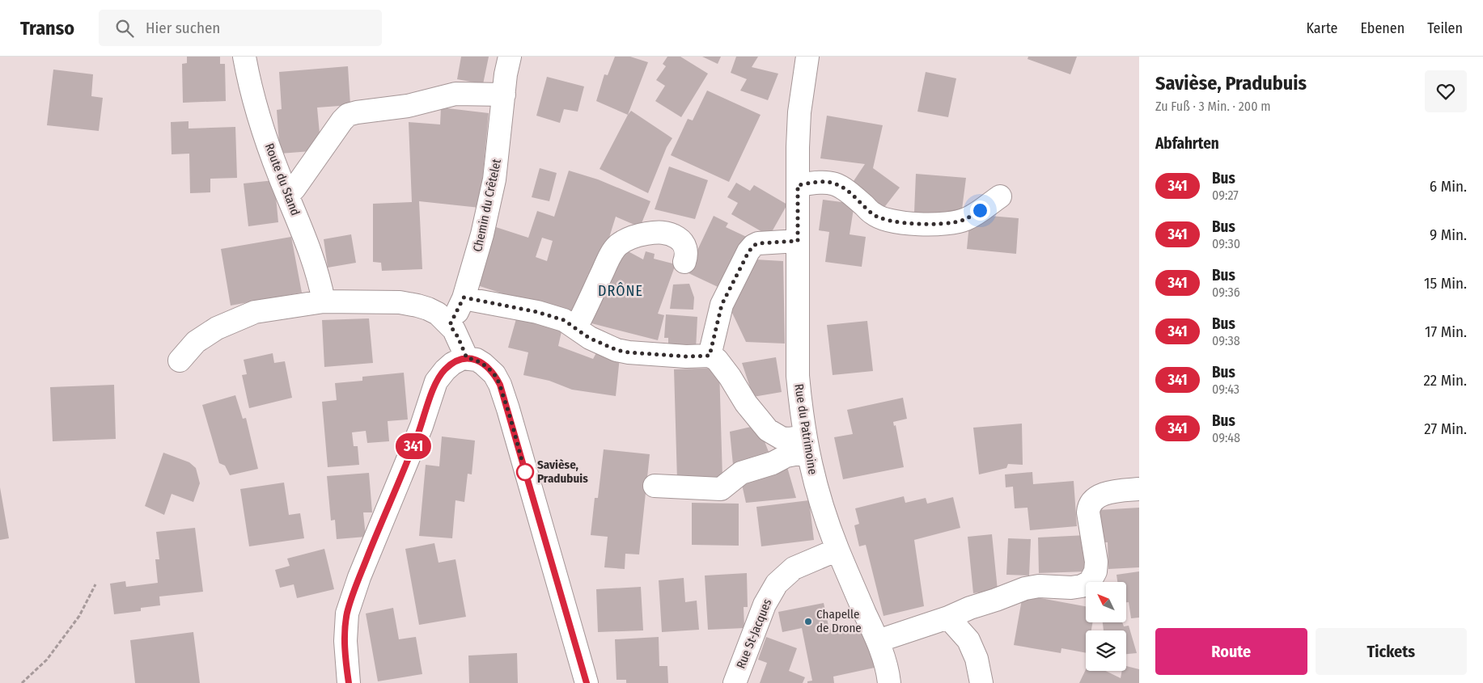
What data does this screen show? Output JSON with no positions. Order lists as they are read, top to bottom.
{
  "streets": {
    "street": [
      "Route du Stand",
      "Chemin du Crêtelet",
      "Rue du Patrimoine",
      "Rue St-Jacques"
    ]
  },
  "crossings": [
    ["Rue du Patrimoine", "Rue St-Jacques"]
  ],
  "districts": ["DRÔNE"],
  "places": ["Savièse, Pradubuis", "Chapelle de Drone"],
  "lines": ["bus line 341"],
  "north": "top left",
  "page": {
    "header": "Transo",
    "search": "Hier suchen",
    "nav": ["Karte", "Ebenen", "Teilen"],
    "on_map": "341",
    "heading": [
      ["Savièse, Pradubuis", "Zu Fuß · 3 Min. · 200 m"],
      "Abfahrten"
    ],
    "list": [
      {
        "mark": "341",
        "name": "Bus",
        "note": "09:27",
        "value": "6 Min."
      },
      {
        "mark": "341",
        "name": "Bus",
        "note": "09:30",
        "value": "9 Min."
      },
      {
        "mark": "341",
        "name": "Bus",
        "note": "09:36",
        "value": "15 Min."
      },
      {
        "mark": "341",
        "name": "Bus",
        "note": "09:38",
        "value": "17 Min."
      },
      {
        "mark": "341",
        "name": "Bus",
        "note": "09:43",
        "value": "22 Min."
      },
      {
        "mark": "341",
        "name": "Bus",
        "note": "09:48",
        "value": "27 Min."
      }
    ],
    "buttons": ["Route", "Tickets"]
  }
}
